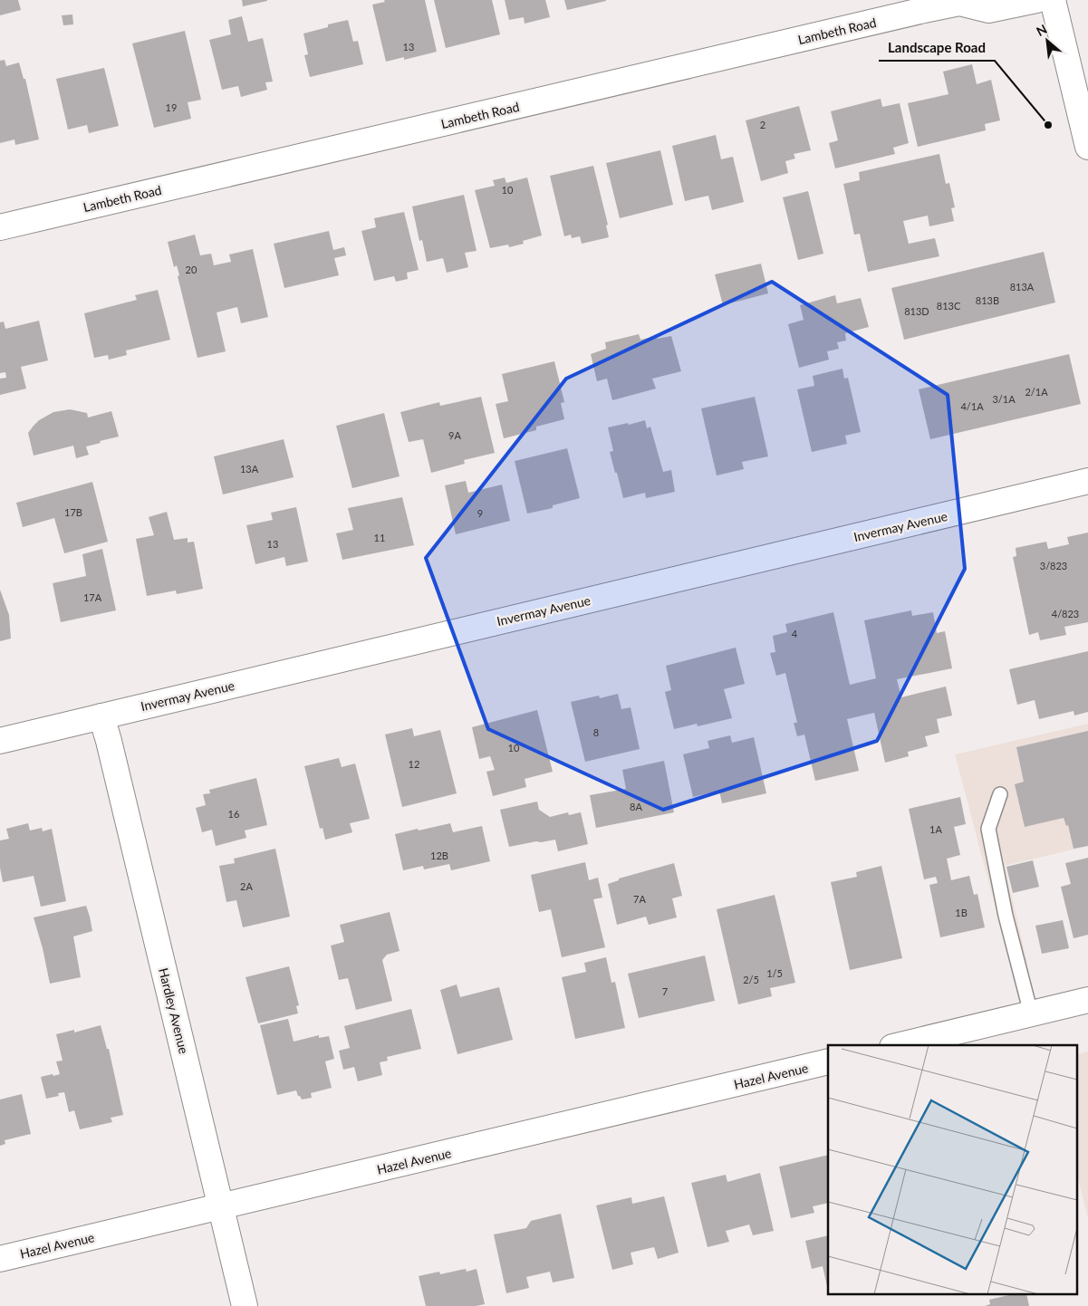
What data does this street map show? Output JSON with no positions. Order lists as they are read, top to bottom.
{
  "streets": {
    "street": [
      "Lambeth Road",
      "Invermay Avenue",
      "Hardley Avenue",
      "Hazel Avenue"
    ]
  },
  "crossings": [
    ["Invermay Avenue", "Hardley Avenue"],
    ["Hardley Avenue", "Hazel Avenue"]
  ],
  "places": ["Landscape Road"],
  "house_numbers": [
    "13",
    "19",
    "2",
    "10",
    "20",
    "813A",
    "813B",
    "813C",
    "813D",
    "2/1A",
    "3/1A",
    "4/1A",
    "9A",
    "13A",
    "17B",
    "9",
    "11",
    "13",
    "3/823",
    "17A",
    "4/823",
    "4",
    "8",
    "10",
    "12",
    "8A",
    "16",
    "1A",
    "12B",
    "2A",
    "7A",
    "1B",
    "1/5",
    "2/5",
    "7"
  ],
  "north": "top left"
}
